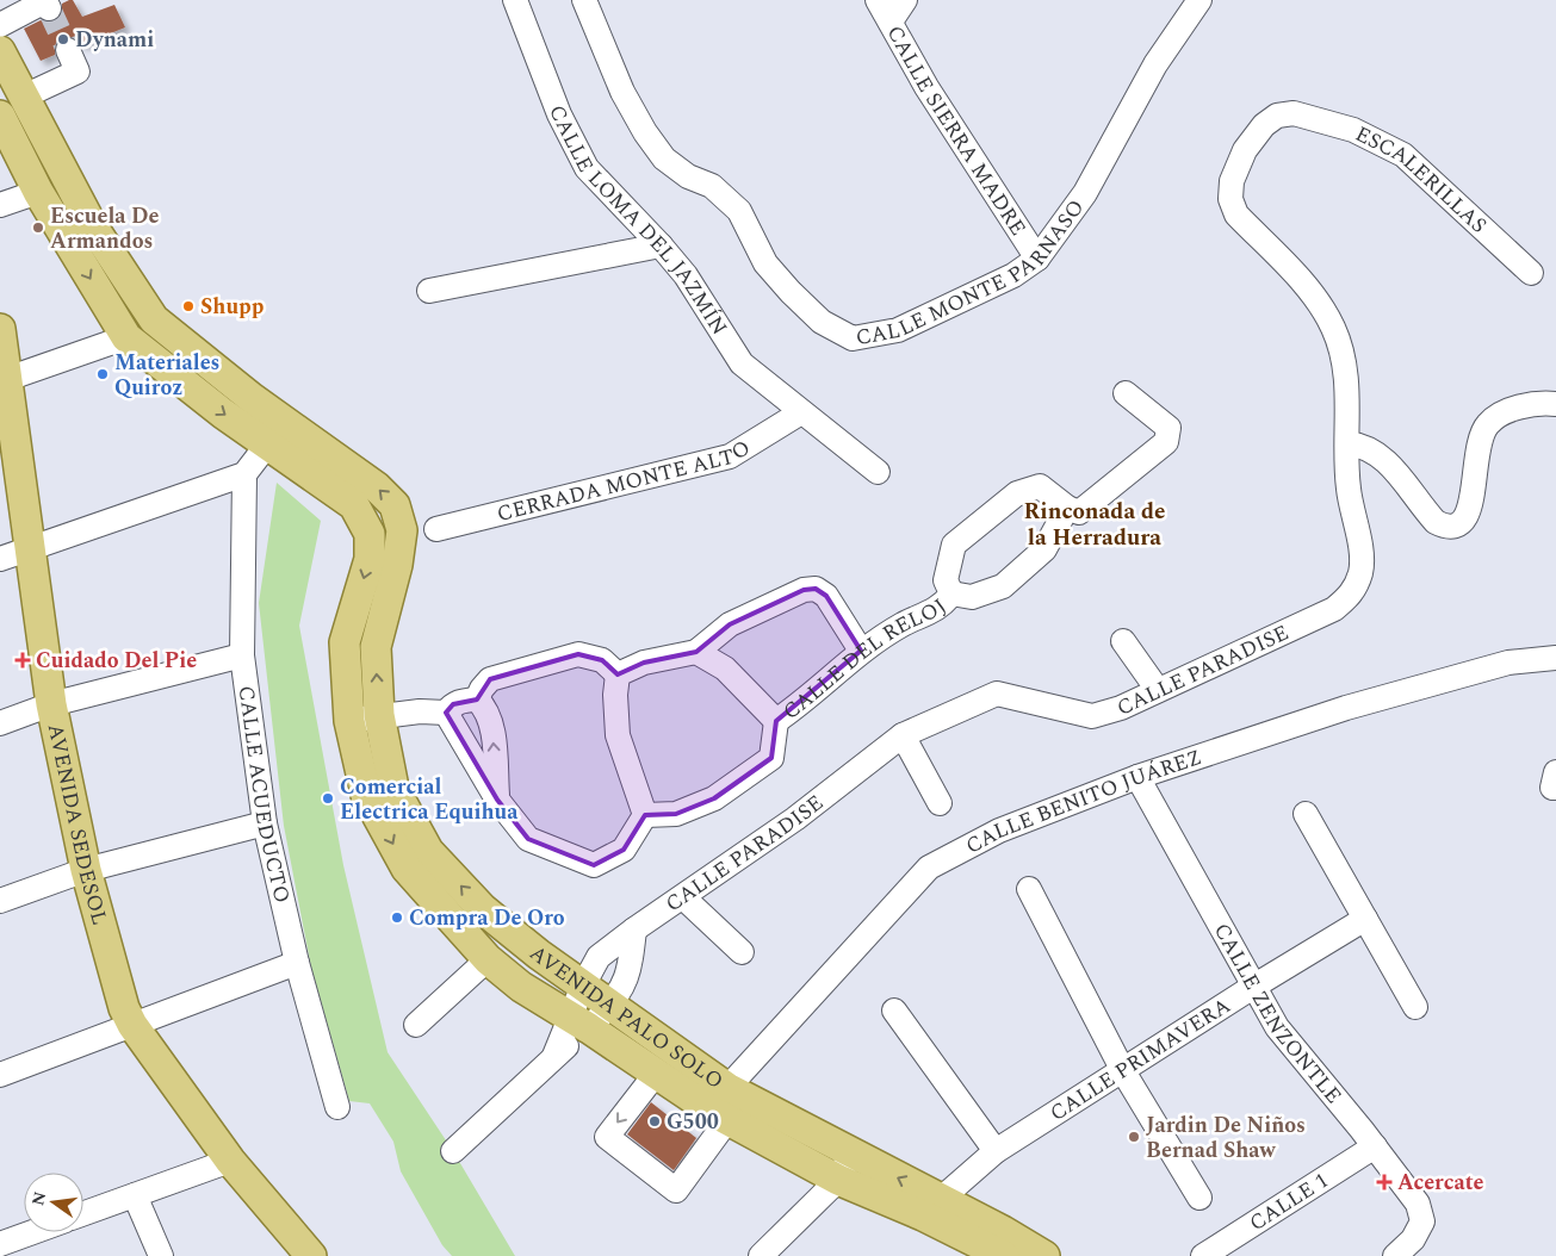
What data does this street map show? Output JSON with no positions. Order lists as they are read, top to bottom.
{
  "streets": {
    "main road": ["AVENIDA SEDESOL", "AVENIDA PALO SOLO"],
    "street": [
      "CALLE SIERRA MADRE",
      "ESCALERILLAS",
      "CALLE LOMA DEL JAZMÍN",
      "CALLE MONTE PARNASO",
      "CERRADA MONTE ALTO",
      "CALLE DEL RELOJ",
      "CALLE PARADISE",
      "CALLE ACUEDUCTO",
      "CALLE BENITO JUÁREZ",
      "CALLE ZENZONTLE",
      "CALLE PRIMAVERA",
      "CALLE 1"
    ]
  },
  "crossings": [
    ["CALLE SIERRA MADRE", "CALLE MONTE PARNASO"],
    ["ESCALERILLAS", "CALLE PARADISE"],
    ["CALLE LOMA DEL JAZMÍN", "CERRADA MONTE ALTO"],
    ["CALLE PARADISE", "AVENIDA PALO SOLO"],
    ["CALLE BENITO JUÁREZ", "CALLE ZENZONTLE"],
    ["CALLE BENITO JUÁREZ", "AVENIDA PALO SOLO"],
    ["CALLE ZENZONTLE", "CALLE PRIMAVERA"],
    ["CALLE ZENZONTLE", "CALLE 1"],
    ["AVENIDA PALO SOLO", "CALLE PRIMAVERA"]
  ],
  "districts": ["Rinconada de la Herradura"],
  "places": {
    "other": [
      "Dynami",
      "Escuela De Armandos",
      "Shupp",
      "Materiales Quiroz",
      "Comercial Electrica Equihua",
      "Compra De Oro",
      "G500",
      "Jardin De Niños Bernad Shaw"
    ],
    "health": ["Cuidado Del Pie", "Acercate"]
  },
  "north": "left"
}
